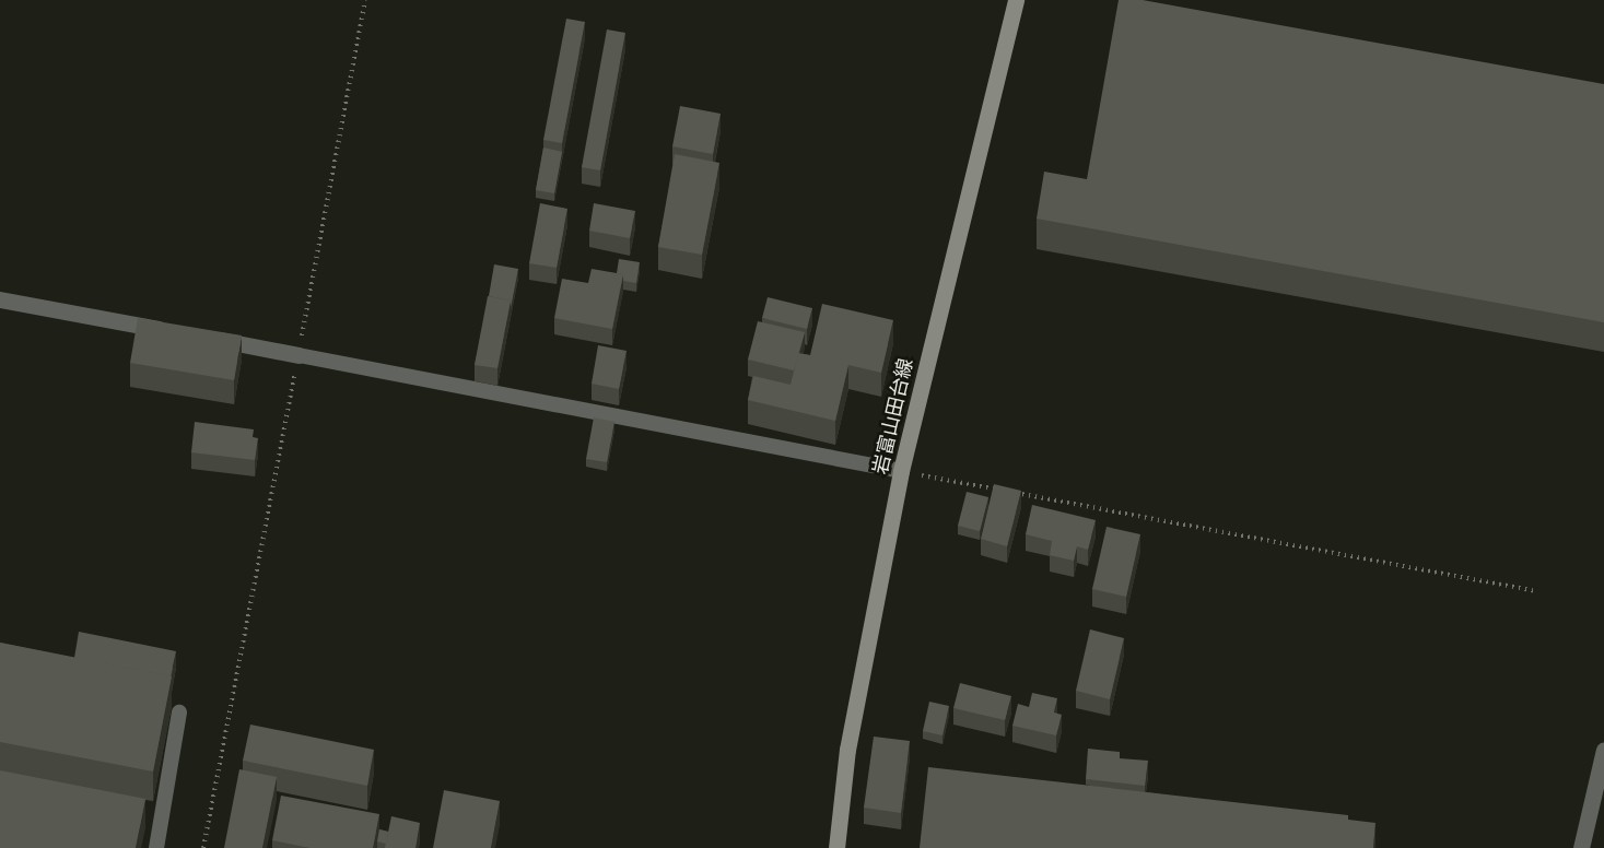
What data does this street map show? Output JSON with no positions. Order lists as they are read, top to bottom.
{
  "streets": {
    "main road": ["岩富山田台線"]
  }
}
